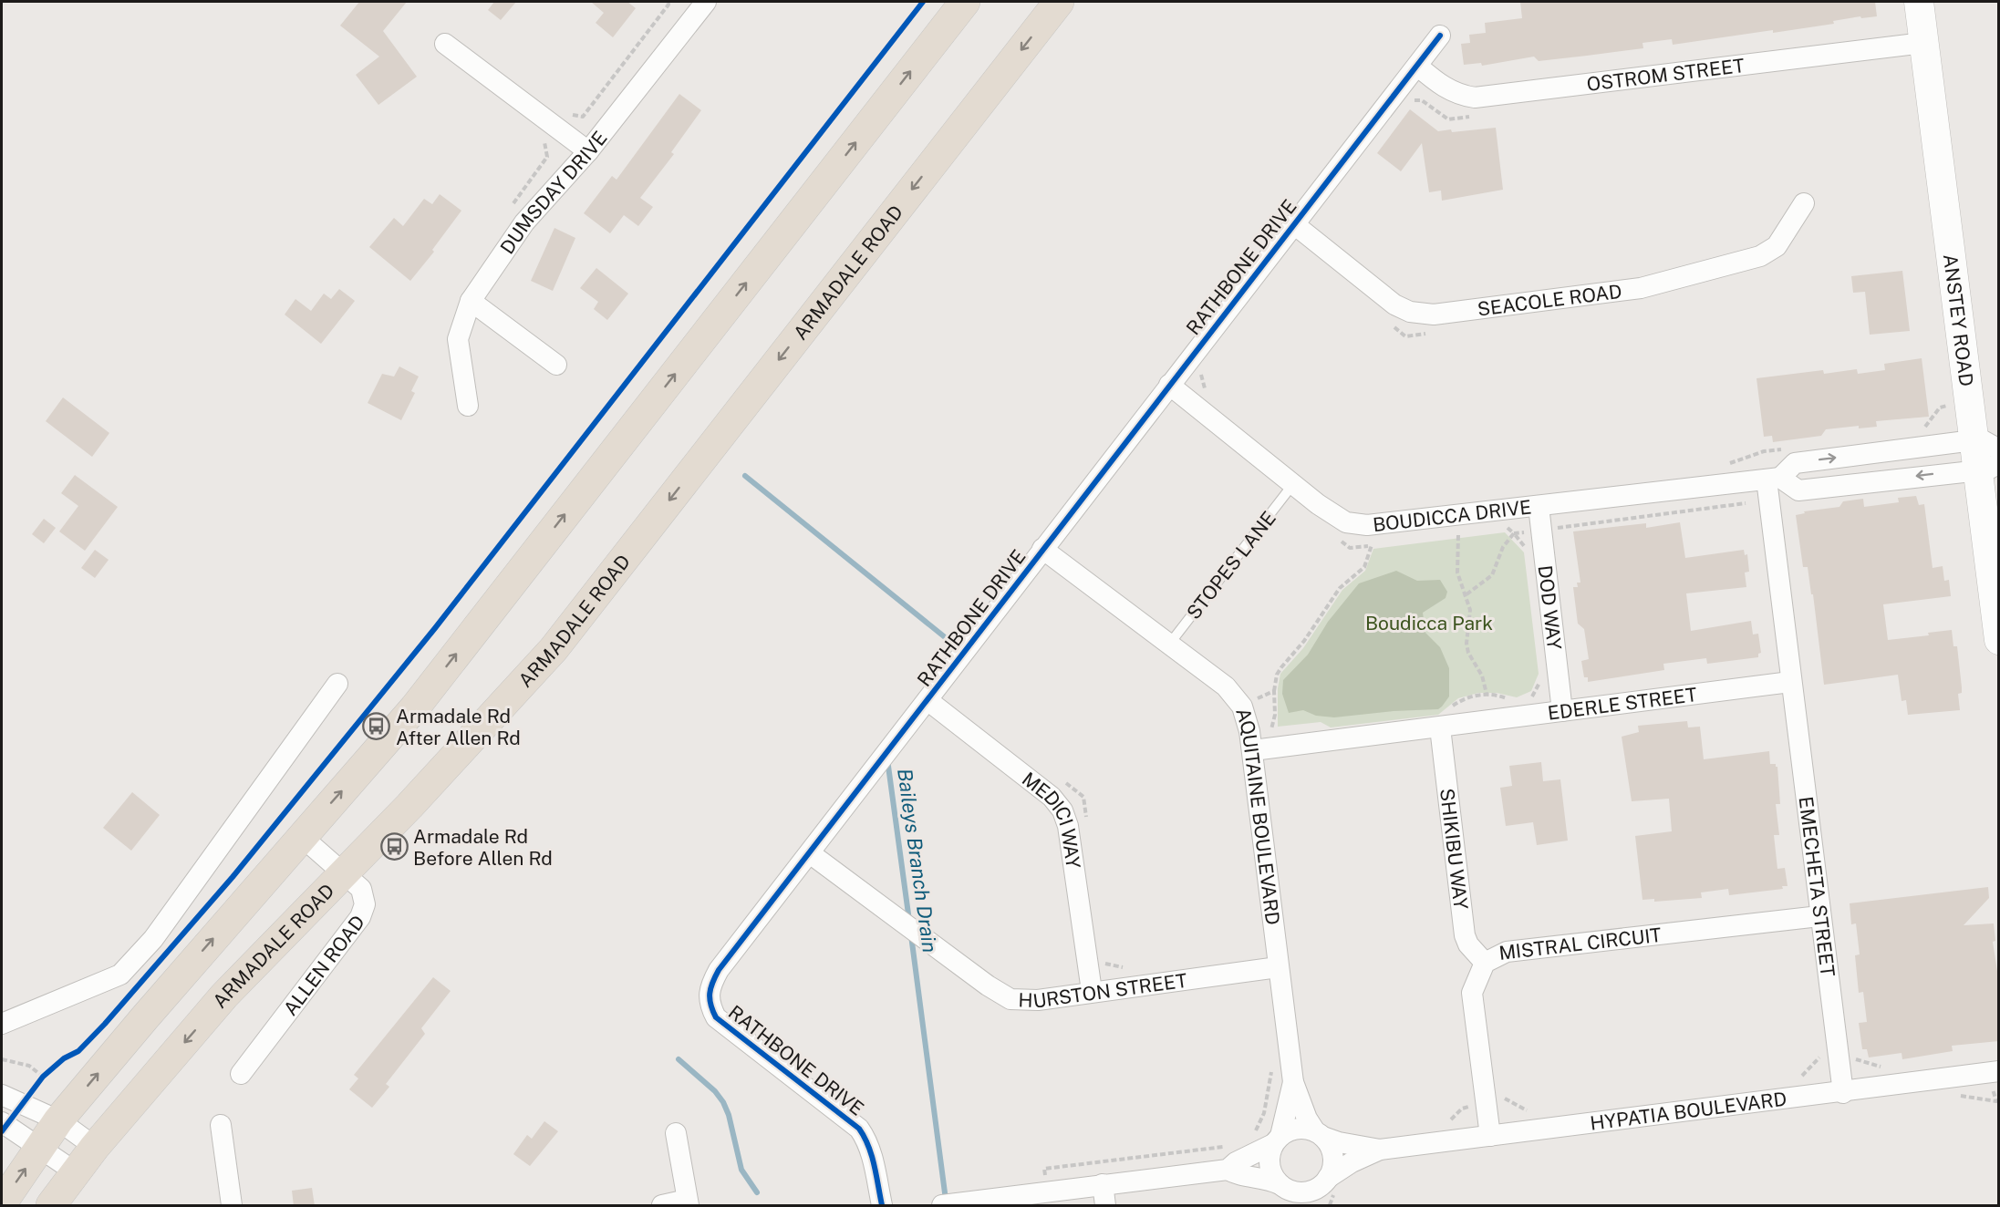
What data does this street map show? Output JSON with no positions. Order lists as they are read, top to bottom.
{
  "streets": {
    "highway": ["ARMADALE ROAD"],
    "street": [
      "OSTROM STREET",
      "DUMSDAY DRIVE",
      "RATHBONE DRIVE",
      "SEACOLE ROAD",
      "ANSTEY ROAD",
      "BOUDICCA DRIVE",
      "DOD WAY",
      "EDERLE STREET",
      "AQUITAINE BOULEVARD",
      "MEDICI WAY",
      "SHIKIBU WAY",
      "EMECHETA STREET",
      "MISTRAL CIRCUIT",
      "ALLEN ROAD",
      "HURSTON STREET",
      "HYPATIA BOULEVARD"
    ],
    "lane": ["STOPES LANE"]
  },
  "crossings": [
    ["OSTROM STREET", "RATHBONE DRIVE"],
    ["OSTROM STREET", "ANSTEY ROAD"],
    ["RATHBONE DRIVE", "SEACOLE ROAD"],
    ["RATHBONE DRIVE", "BOUDICCA DRIVE"],
    ["RATHBONE DRIVE", "AQUITAINE BOULEVARD"],
    ["RATHBONE DRIVE", "MEDICI WAY"],
    ["RATHBONE DRIVE", "HURSTON STREET"],
    ["ARMADALE ROAD", "ALLEN ROAD"],
    ["BOUDICCA DRIVE", "STOPES LANE"],
    ["BOUDICCA DRIVE", "DOD WAY"],
    ["STOPES LANE", "AQUITAINE BOULEVARD"],
    ["DOD WAY", "EDERLE STREET"],
    ["EDERLE STREET", "AQUITAINE BOULEVARD"],
    ["EDERLE STREET", "SHIKIBU WAY"],
    ["EDERLE STREET", "EMECHETA STREET"],
    ["AQUITAINE BOULEVARD", "HURSTON STREET"],
    ["MEDICI WAY", "HURSTON STREET"],
    ["SHIKIBU WAY", "MISTRAL CIRCUIT"],
    ["EMECHETA STREET", "MISTRAL CIRCUIT"],
    ["EMECHETA STREET", "HYPATIA BOULEVARD"],
    ["MISTRAL CIRCUIT", "HYPATIA BOULEVARD"]
  ],
  "water": ["Baileys Branch Drain"],
  "parks": ["Boudicca Park"],
  "places": {
    "bus stop": ["Armadale Rd After Allen Rd", "Armadale Rd Before Allen Rd"]
  }
}
